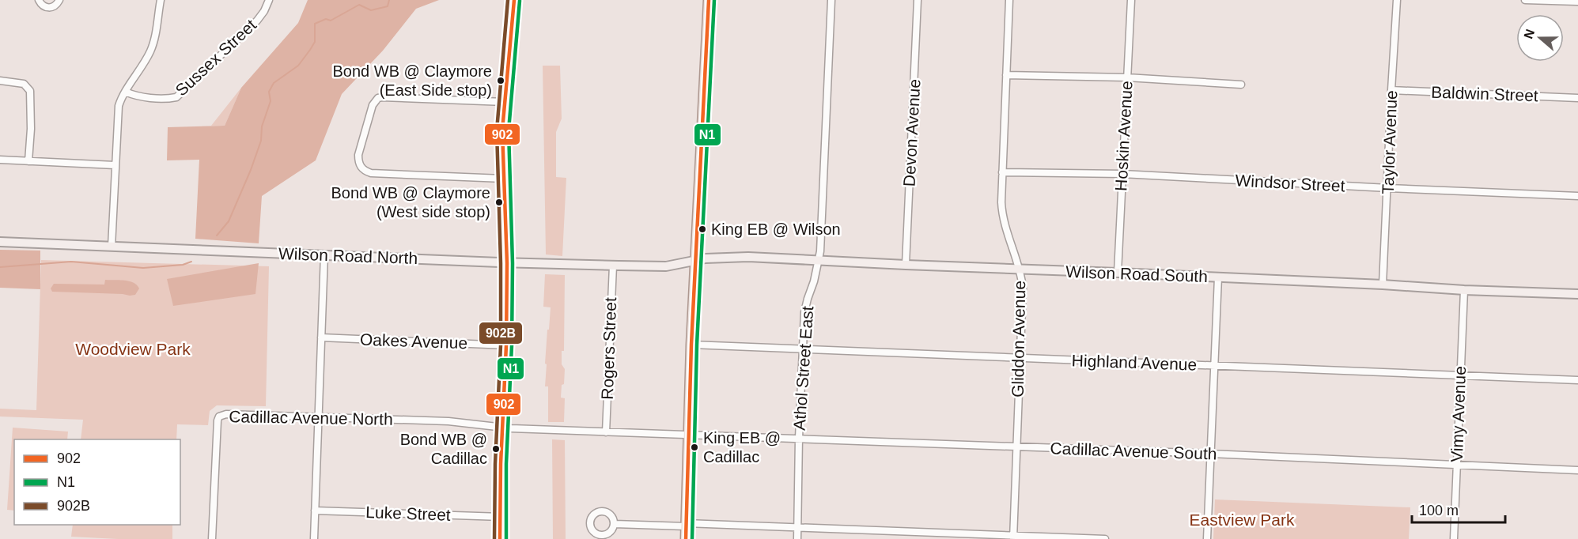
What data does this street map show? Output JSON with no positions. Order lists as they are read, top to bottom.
{
  "streets": {
    "main road": ["Wilson Road North", "Wilson Road South"],
    "street": [
      "Sussex Street",
      "Baldwin Street",
      "Devon Avenue",
      "Hoskin Avenue",
      "Taylor Avenue",
      "Windsor Street",
      "Gliddon Avenue",
      "Oakes Avenue",
      "Rogers Street",
      "Highland Avenue",
      "Athol Street East",
      "Vimy Avenue",
      "Cadillac Avenue North",
      "Cadillac Avenue South",
      "Luke Street"
    ]
  },
  "crossings": [
    ["Baldwin Street", "Taylor Avenue"],
    ["Devon Avenue", "Wilson Road South"],
    ["Hoskin Avenue", "Windsor Street"],
    ["Hoskin Avenue", "Wilson Road South"],
    ["Taylor Avenue", "Windsor Street"],
    ["Taylor Avenue", "Wilson Road South"],
    ["Windsor Street", "Gliddon Avenue"],
    ["Wilson Road North", "Wilson Road South"],
    ["Wilson Road North", "Rogers Street"],
    ["Wilson Road South", "Gliddon Avenue"],
    ["Wilson Road South", "Athol Street East"],
    ["Wilson Road South", "Vimy Avenue"],
    ["Gliddon Avenue", "Highland Avenue"],
    ["Gliddon Avenue", "Cadillac Avenue South"],
    ["Rogers Street", "Cadillac Avenue North"],
    ["Highland Avenue", "Athol Street East"],
    ["Highland Avenue", "Vimy Avenue"],
    ["Athol Street East", "Cadillac Avenue South"],
    ["Vimy Avenue", "Cadillac Avenue South"],
    ["Cadillac Avenue North", "Cadillac Avenue South"]
  ],
  "parks": ["Woodview Park", "Eastview Park"],
  "places": [
    "Bond WB @ Claymore (East Side stop)",
    "Bond WB @ Claymore (West side stop)",
    "King EB @ Wilson",
    "King EB @ Cadillac",
    "Bond WB @ Cadillac"
  ],
  "lines": ["transit line 902", "transit line N1", "transit line 902B"],
  "legend": ["902", "N1", "902B"],
  "scale_bar": "100 m",
  "north": "left"
}
